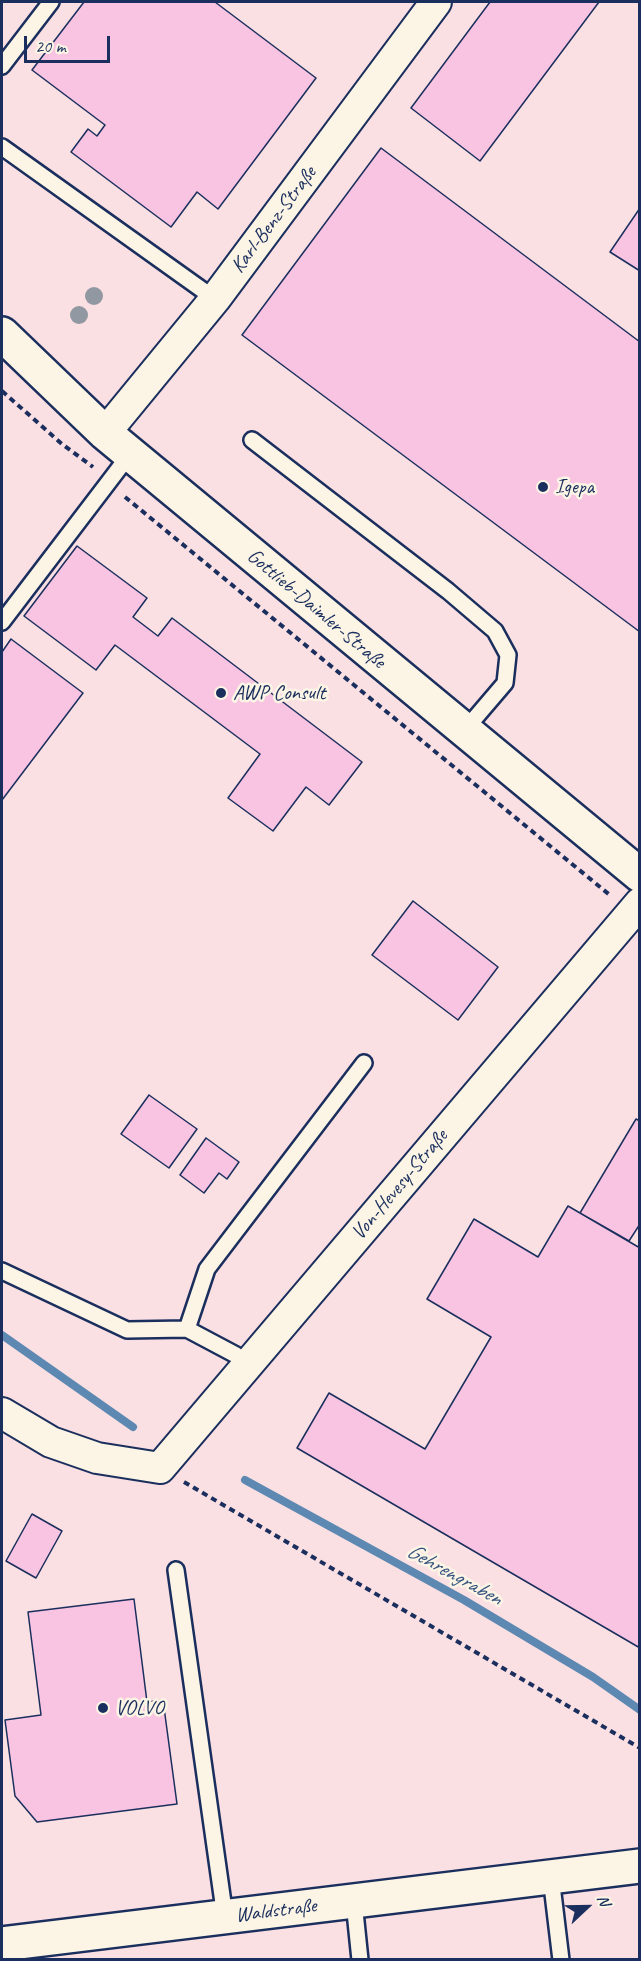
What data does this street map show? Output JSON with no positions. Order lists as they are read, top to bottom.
{
  "streets": {
    "street": [
      "Karl-Benz-Straße",
      "Gottlieb-Daimler-Straße",
      "Von-Hevesy-Straße",
      "Waldstraße"
    ]
  },
  "crossings": [
    ["Karl-Benz-Straße", "Gottlieb-Daimler-Straße"]
  ],
  "water": ["Gehrengraben"],
  "places": ["Igepa", "AWP Consult", "VOLVO"],
  "scale_bar": "20 m",
  "north": "right"
}
